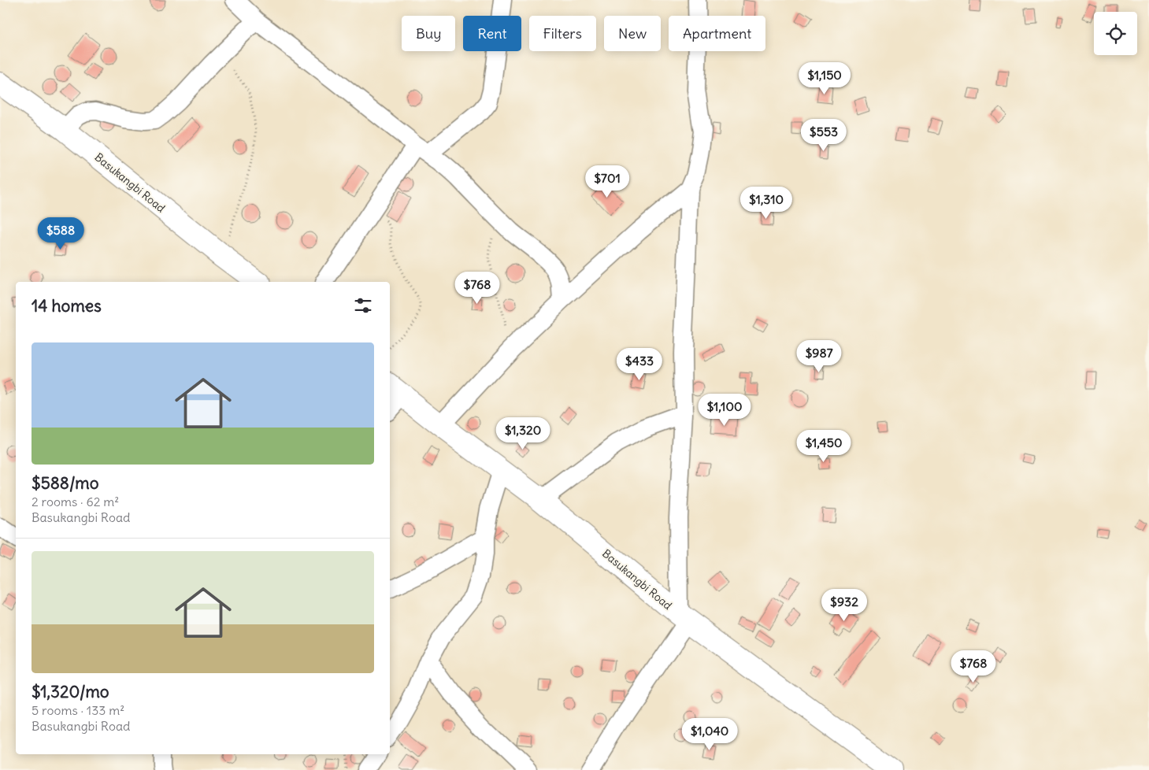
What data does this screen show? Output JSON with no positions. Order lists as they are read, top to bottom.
{
  "streets": {
    "street": ["Basukangbi Road"]
  },
  "page": {
    "chip": [
      "Buy",
      "Rent",
      "Filters",
      "New",
      "Apartment"
    ],
    "price": [
      "$1,150",
      "$553",
      "$701",
      "$1,310",
      "$588",
      "$768",
      "$987",
      "$433",
      "$1,100",
      "$1,320",
      "$1,450",
      "$932",
      "$768",
      "$1,040"
    ],
    "heading": "14 homes",
    "list": [
      {
        "name": "$588/mo",
        "note": "2 rooms · 62 m² · Basukangbi Road"
      },
      {
        "name": "$1,320/mo",
        "note": "5 rooms · 133 m² · Basukangbi Road"
      }
    ]
  }
}
